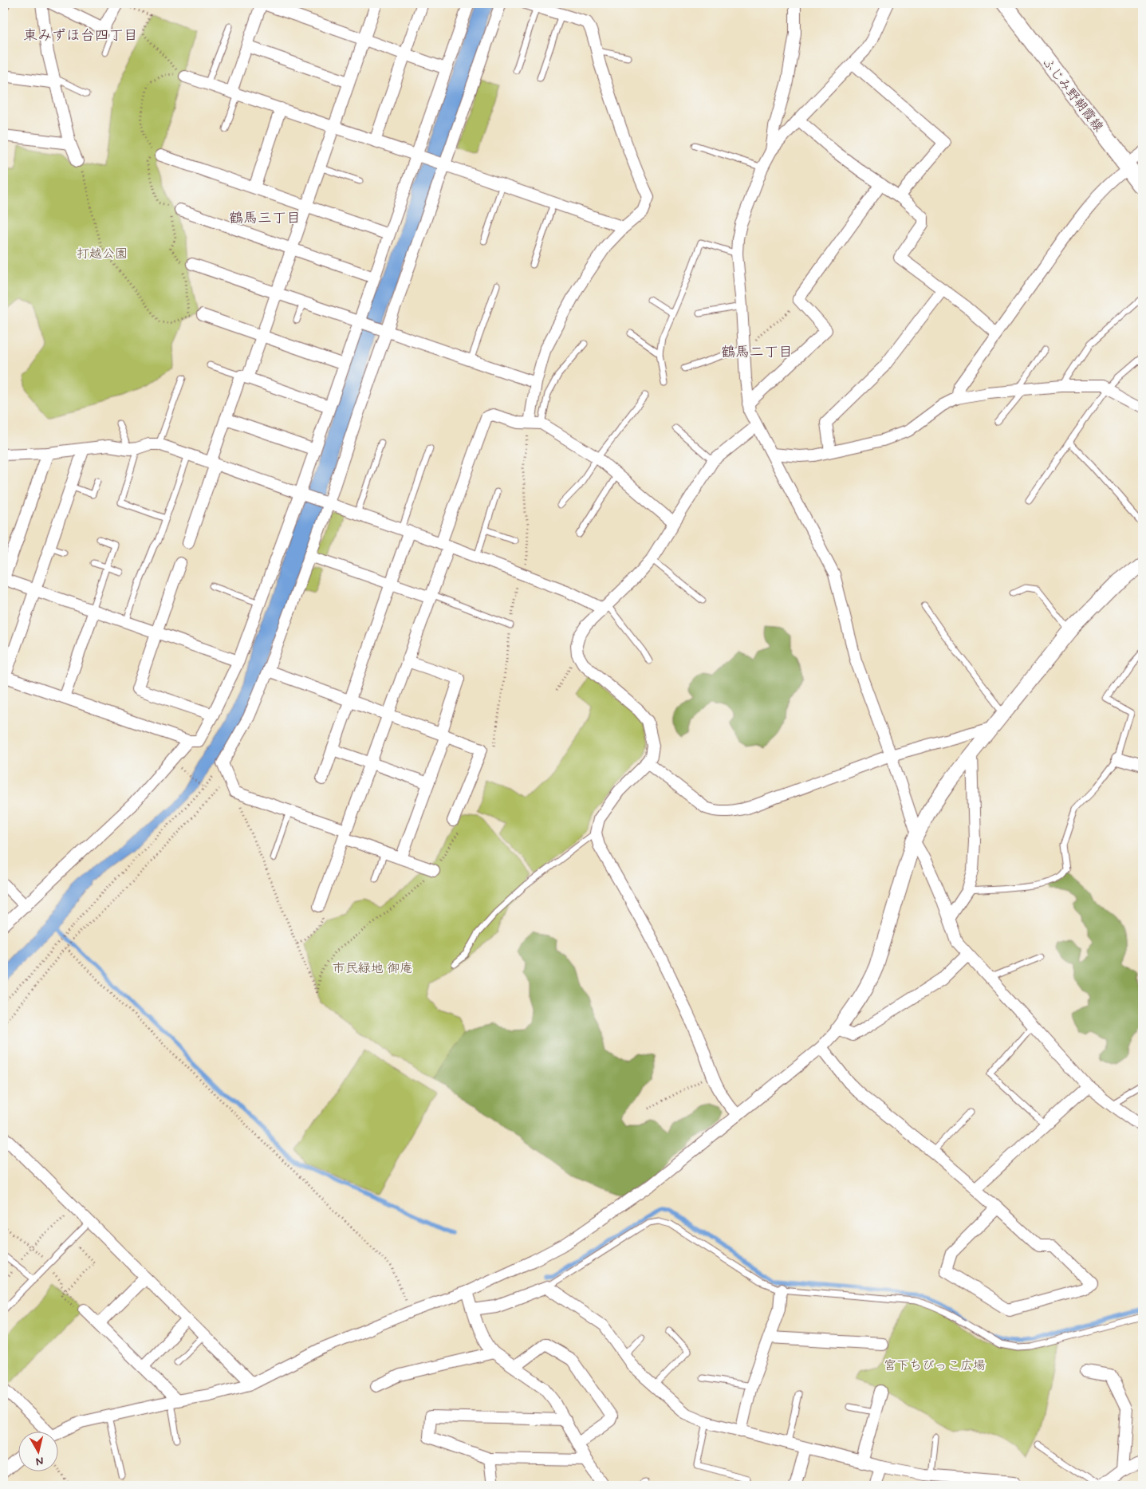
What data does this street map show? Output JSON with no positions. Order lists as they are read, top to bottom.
{
  "streets": {
    "main road": ["ふじみ野朝霞線"]
  },
  "districts": ["東みずほ台四丁目", "鶴馬三丁目", "鶴馬二丁目"],
  "parks": ["打越公園", "市民緑地 御庵", "宮下ちびっこ広場"],
  "north": "bottom"
}
